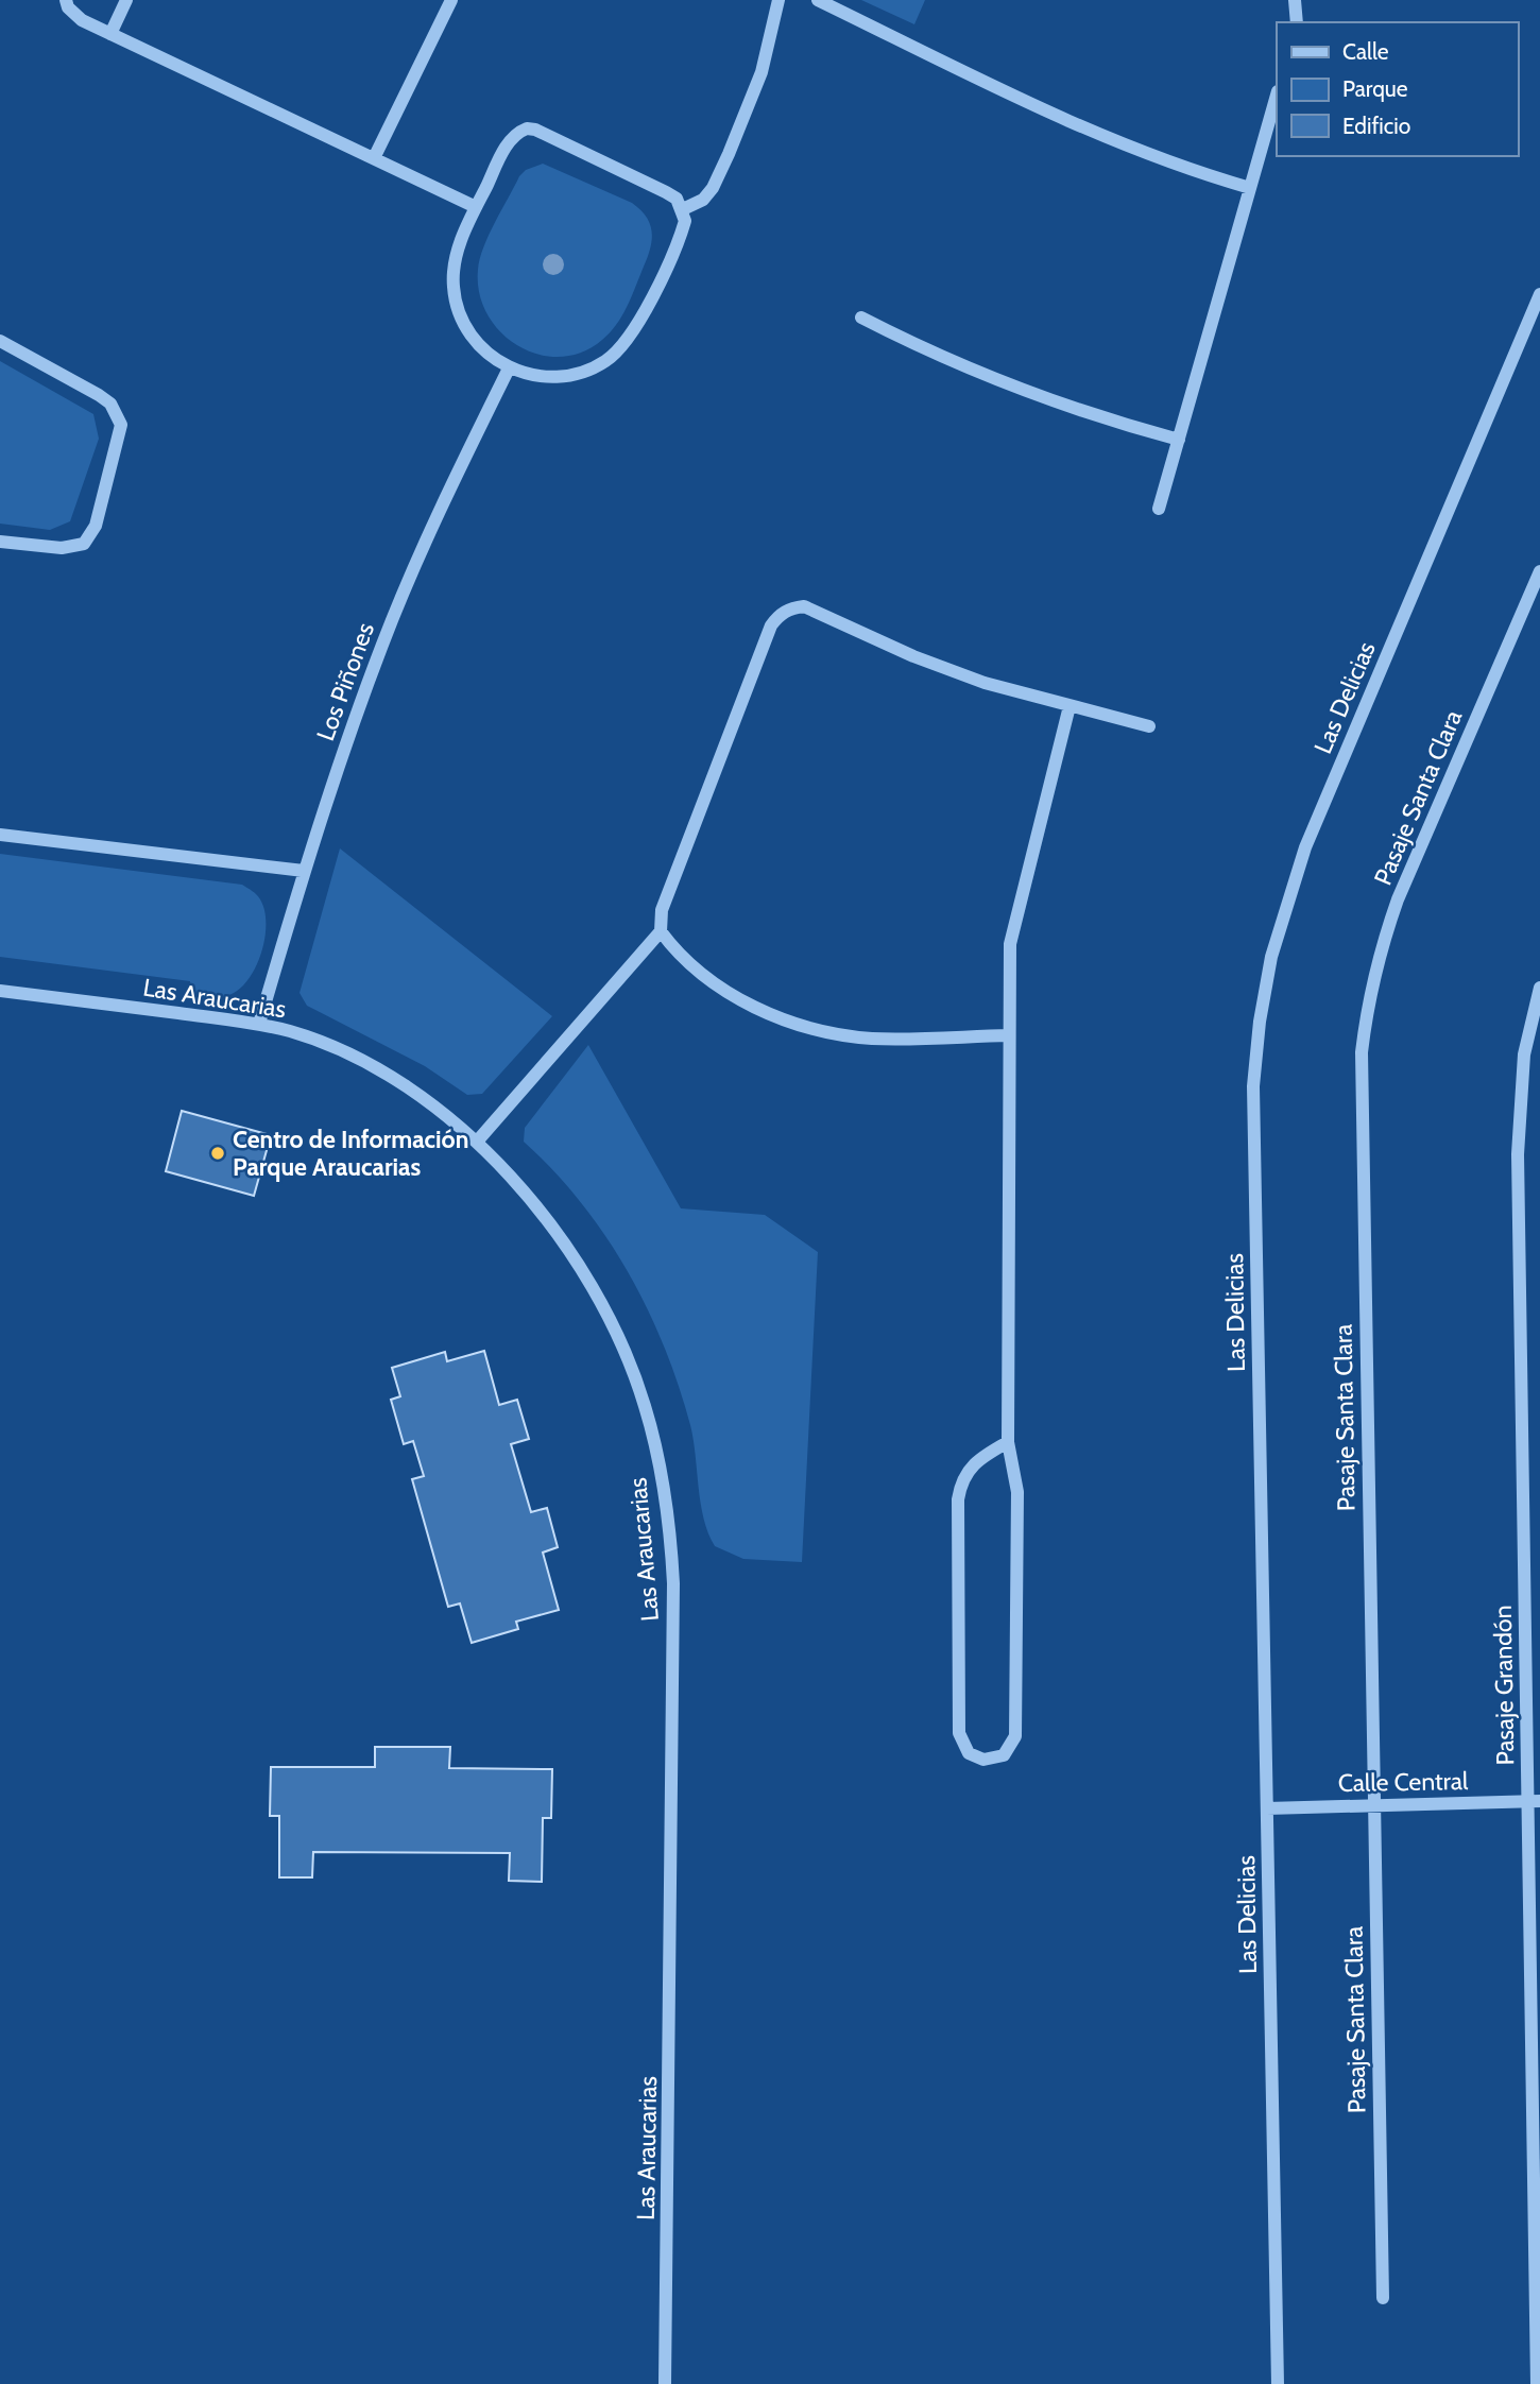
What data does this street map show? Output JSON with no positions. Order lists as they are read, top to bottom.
{
  "streets": {
    "street": [
      "Los Piñones",
      "Las Delicias",
      "Pasaje Santa Clara",
      "Las Araucarias",
      "Pasaje Grandón",
      "Calle Central"
    ]
  },
  "crossings": [
    ["Los Piñones", "Las Araucarias"],
    ["Las Delicias", "Calle Central"],
    ["Pasaje Santa Clara", "Calle Central"],
    ["Pasaje Grandón", "Calle Central"]
  ],
  "places": ["Centro de Información Parque Araucarias"],
  "legend": ["Calle", "Parque", "Edificio"]
}
